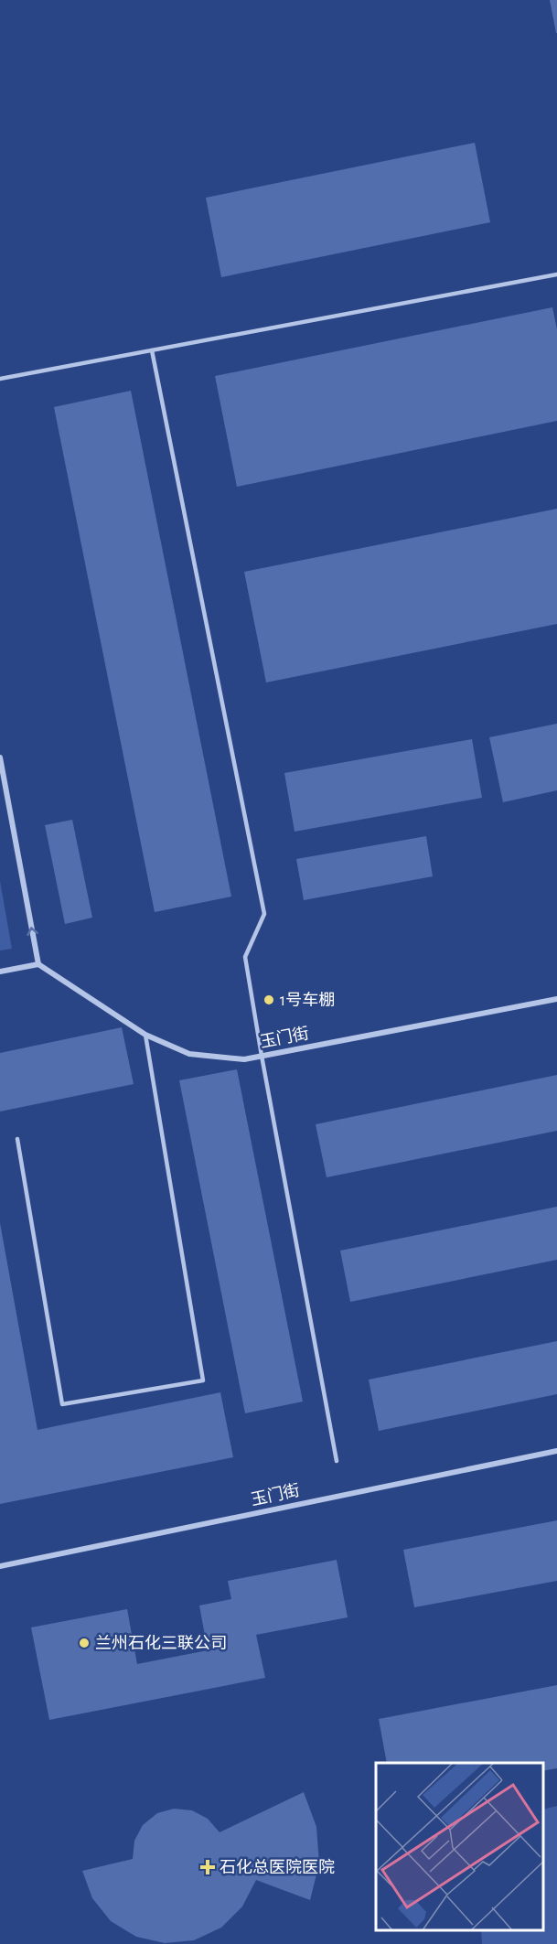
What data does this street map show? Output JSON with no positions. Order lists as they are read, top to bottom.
{
  "streets": {
    "street": ["玉门街"]
  },
  "places": {
    "other": ["1号车棚", "兰州石化三联公司"],
    "health": ["石化总医院医院"]
  }
}
